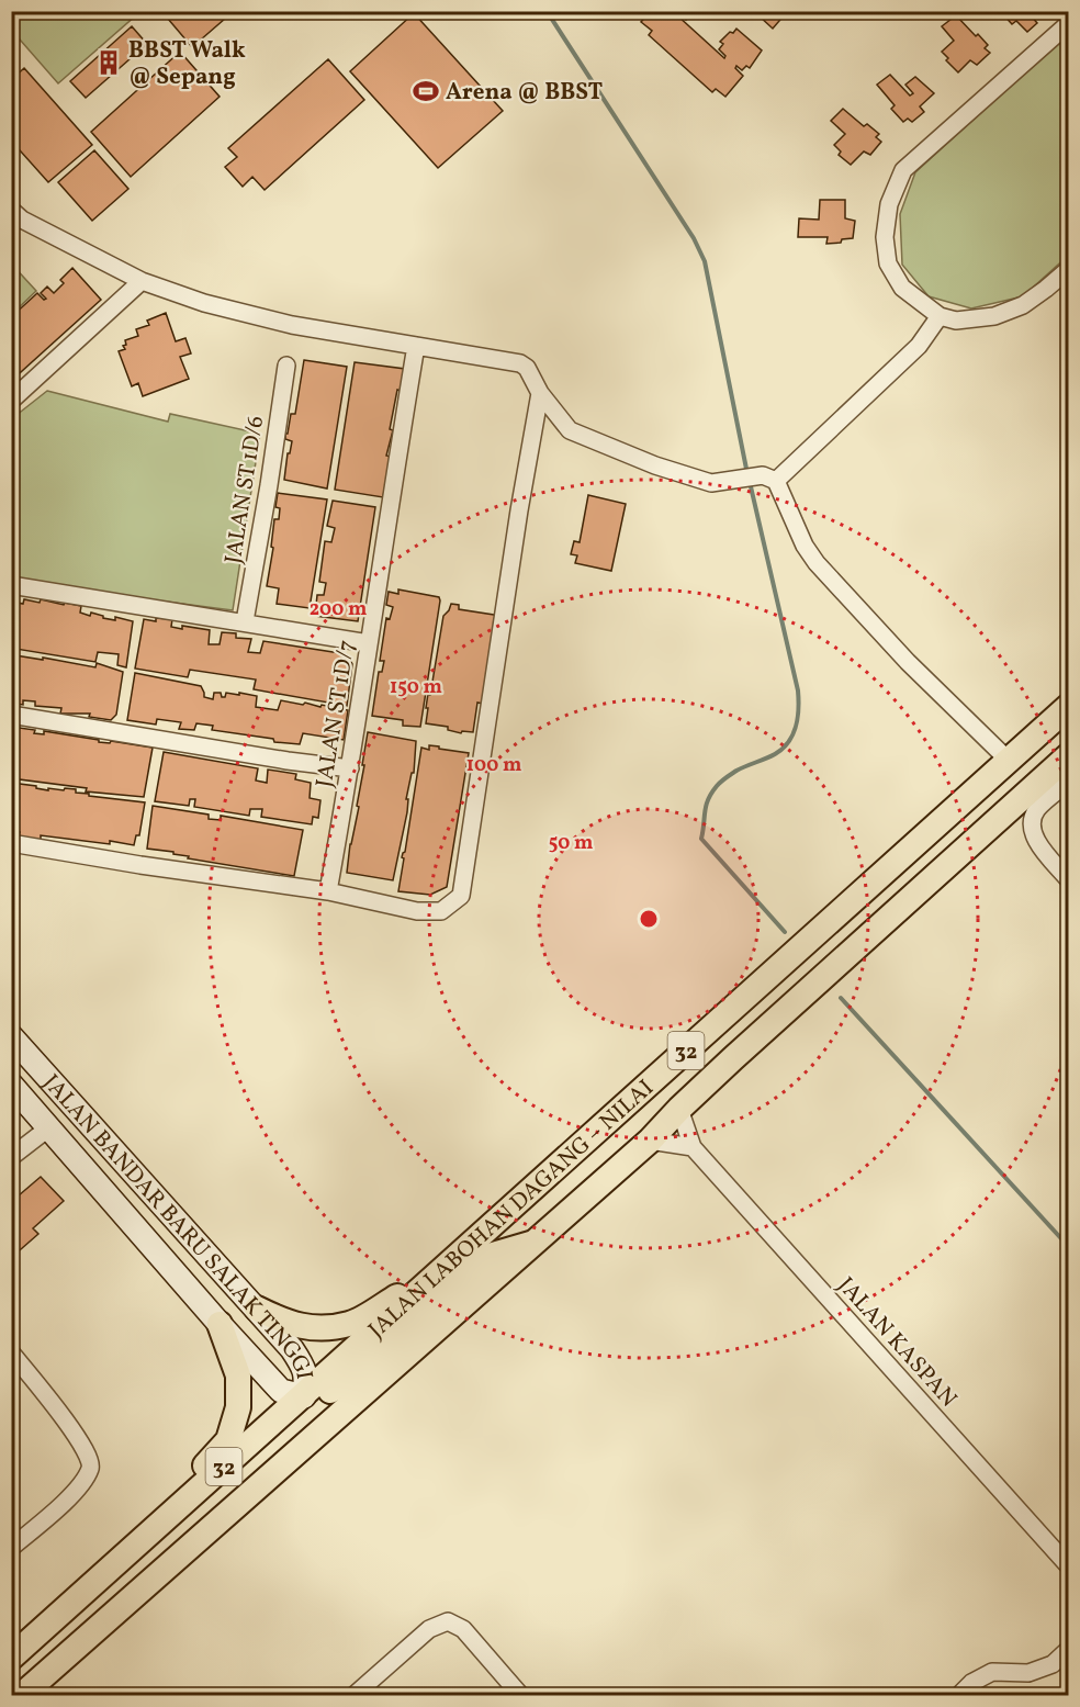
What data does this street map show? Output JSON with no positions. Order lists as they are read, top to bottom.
{
  "streets": {
    "main road": ["32", "JALAN LABOHAN DAGANG ‒ NILAI", "JALAN BANDAR BARU SALAK TINGGI"],
    "street": ["JALAN ST 1D/6", "JALAN ST 1D/7", "JALAN KASPAN"]
  },
  "crossings": [
    ["JALAN LABOHAN DAGANG ‒ NILAI", "JALAN BANDAR BARU SALAK TINGGI"]
  ],
  "places": {
    "building": ["BBST Walk @ Sepang"],
    "sports": ["Arena @ BBST"]
  },
  "rings": [
    "200 m",
    "150 m",
    "100 m",
    "50 m"
  ]
}
